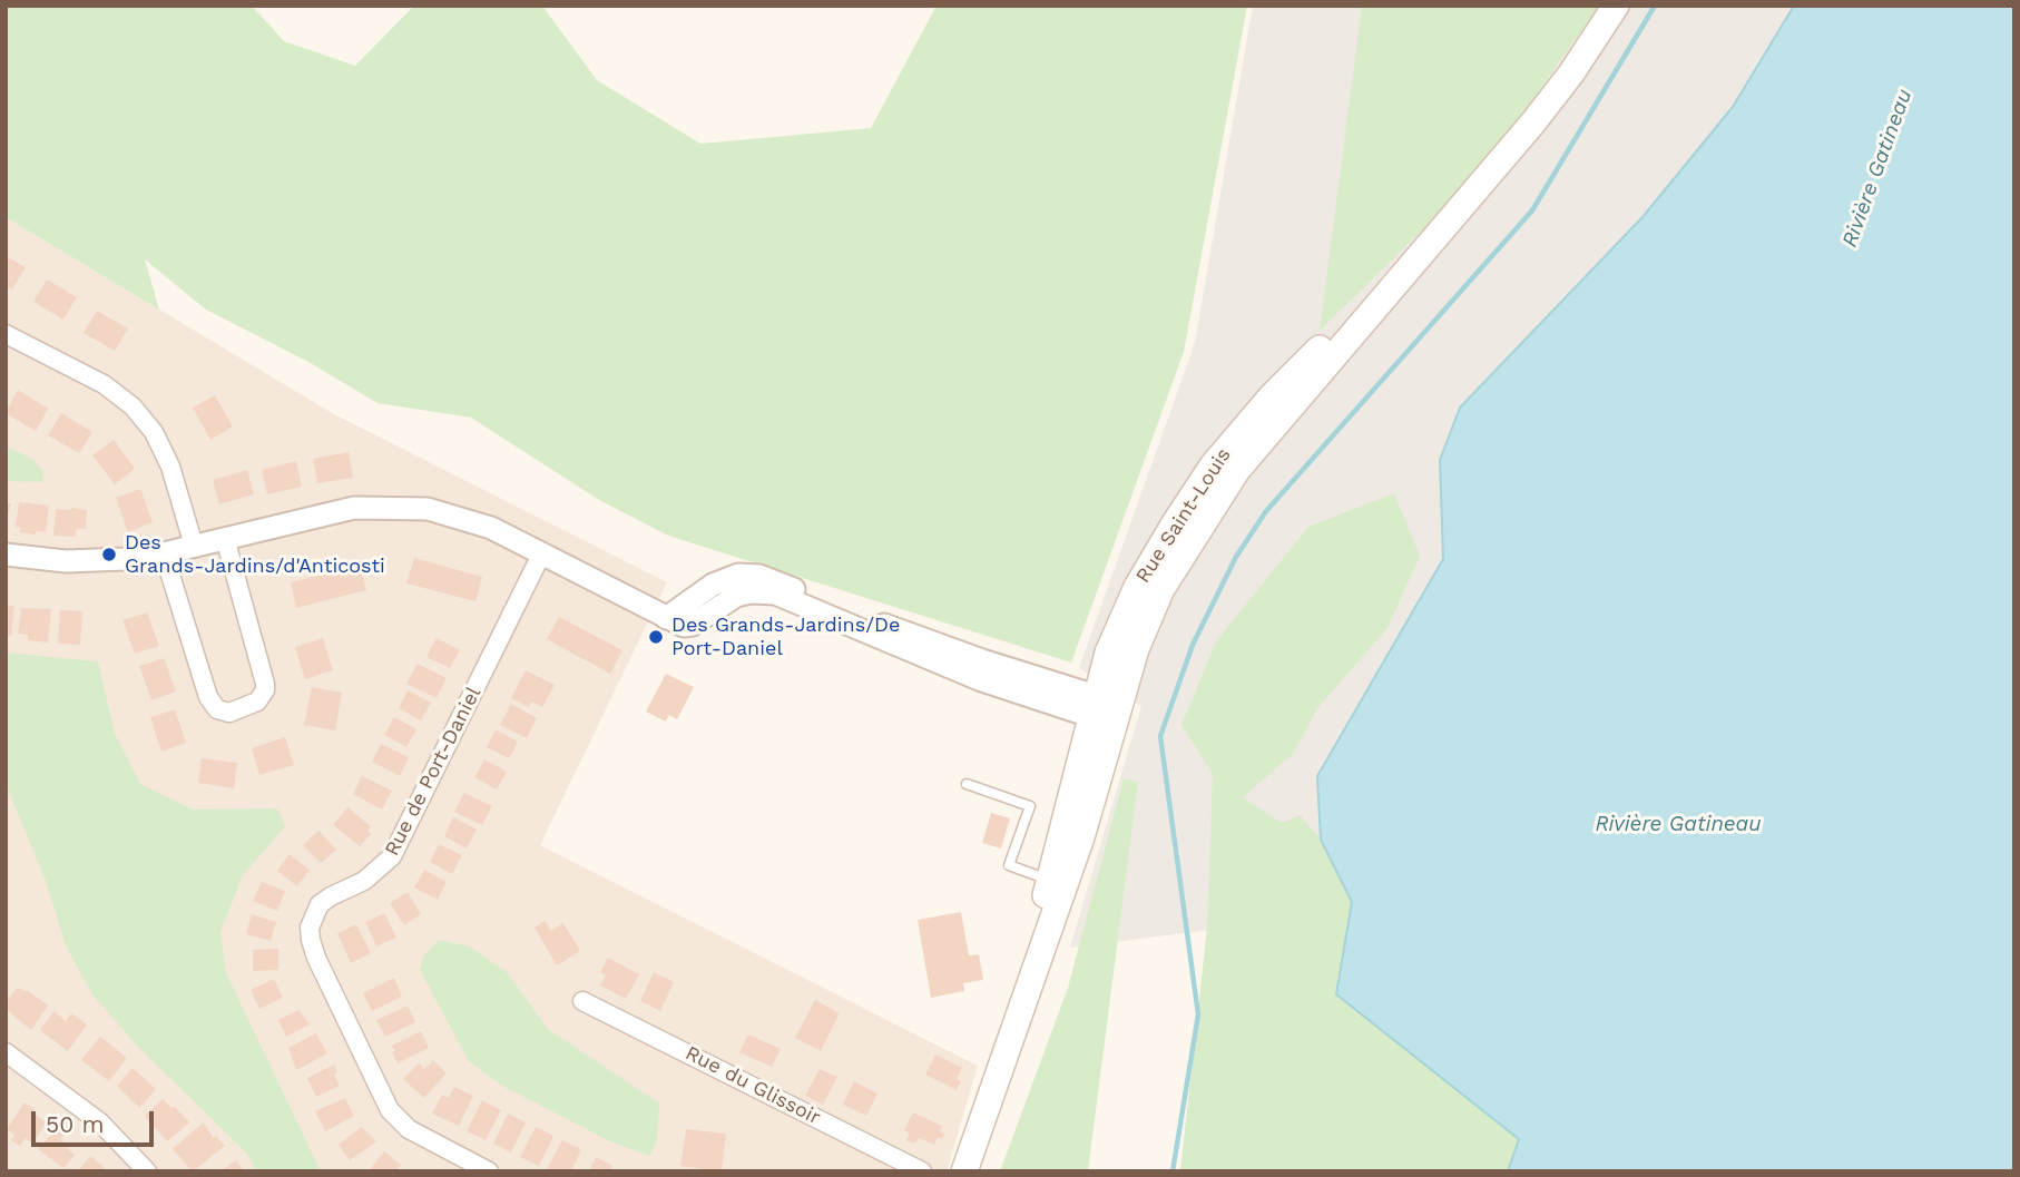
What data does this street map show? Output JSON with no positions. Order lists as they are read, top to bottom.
{
  "streets": {
    "main road": ["Rue Saint-Louis"],
    "street": ["Rue de Port-Daniel", "Rue du Glissoir"]
  },
  "water": ["Rivière Gatineau"],
  "places": ["Des Grands-Jardins/d'Anticosti", "Des Grands-Jardins/De Port-Daniel"],
  "scale_bar": "50 m"
}
